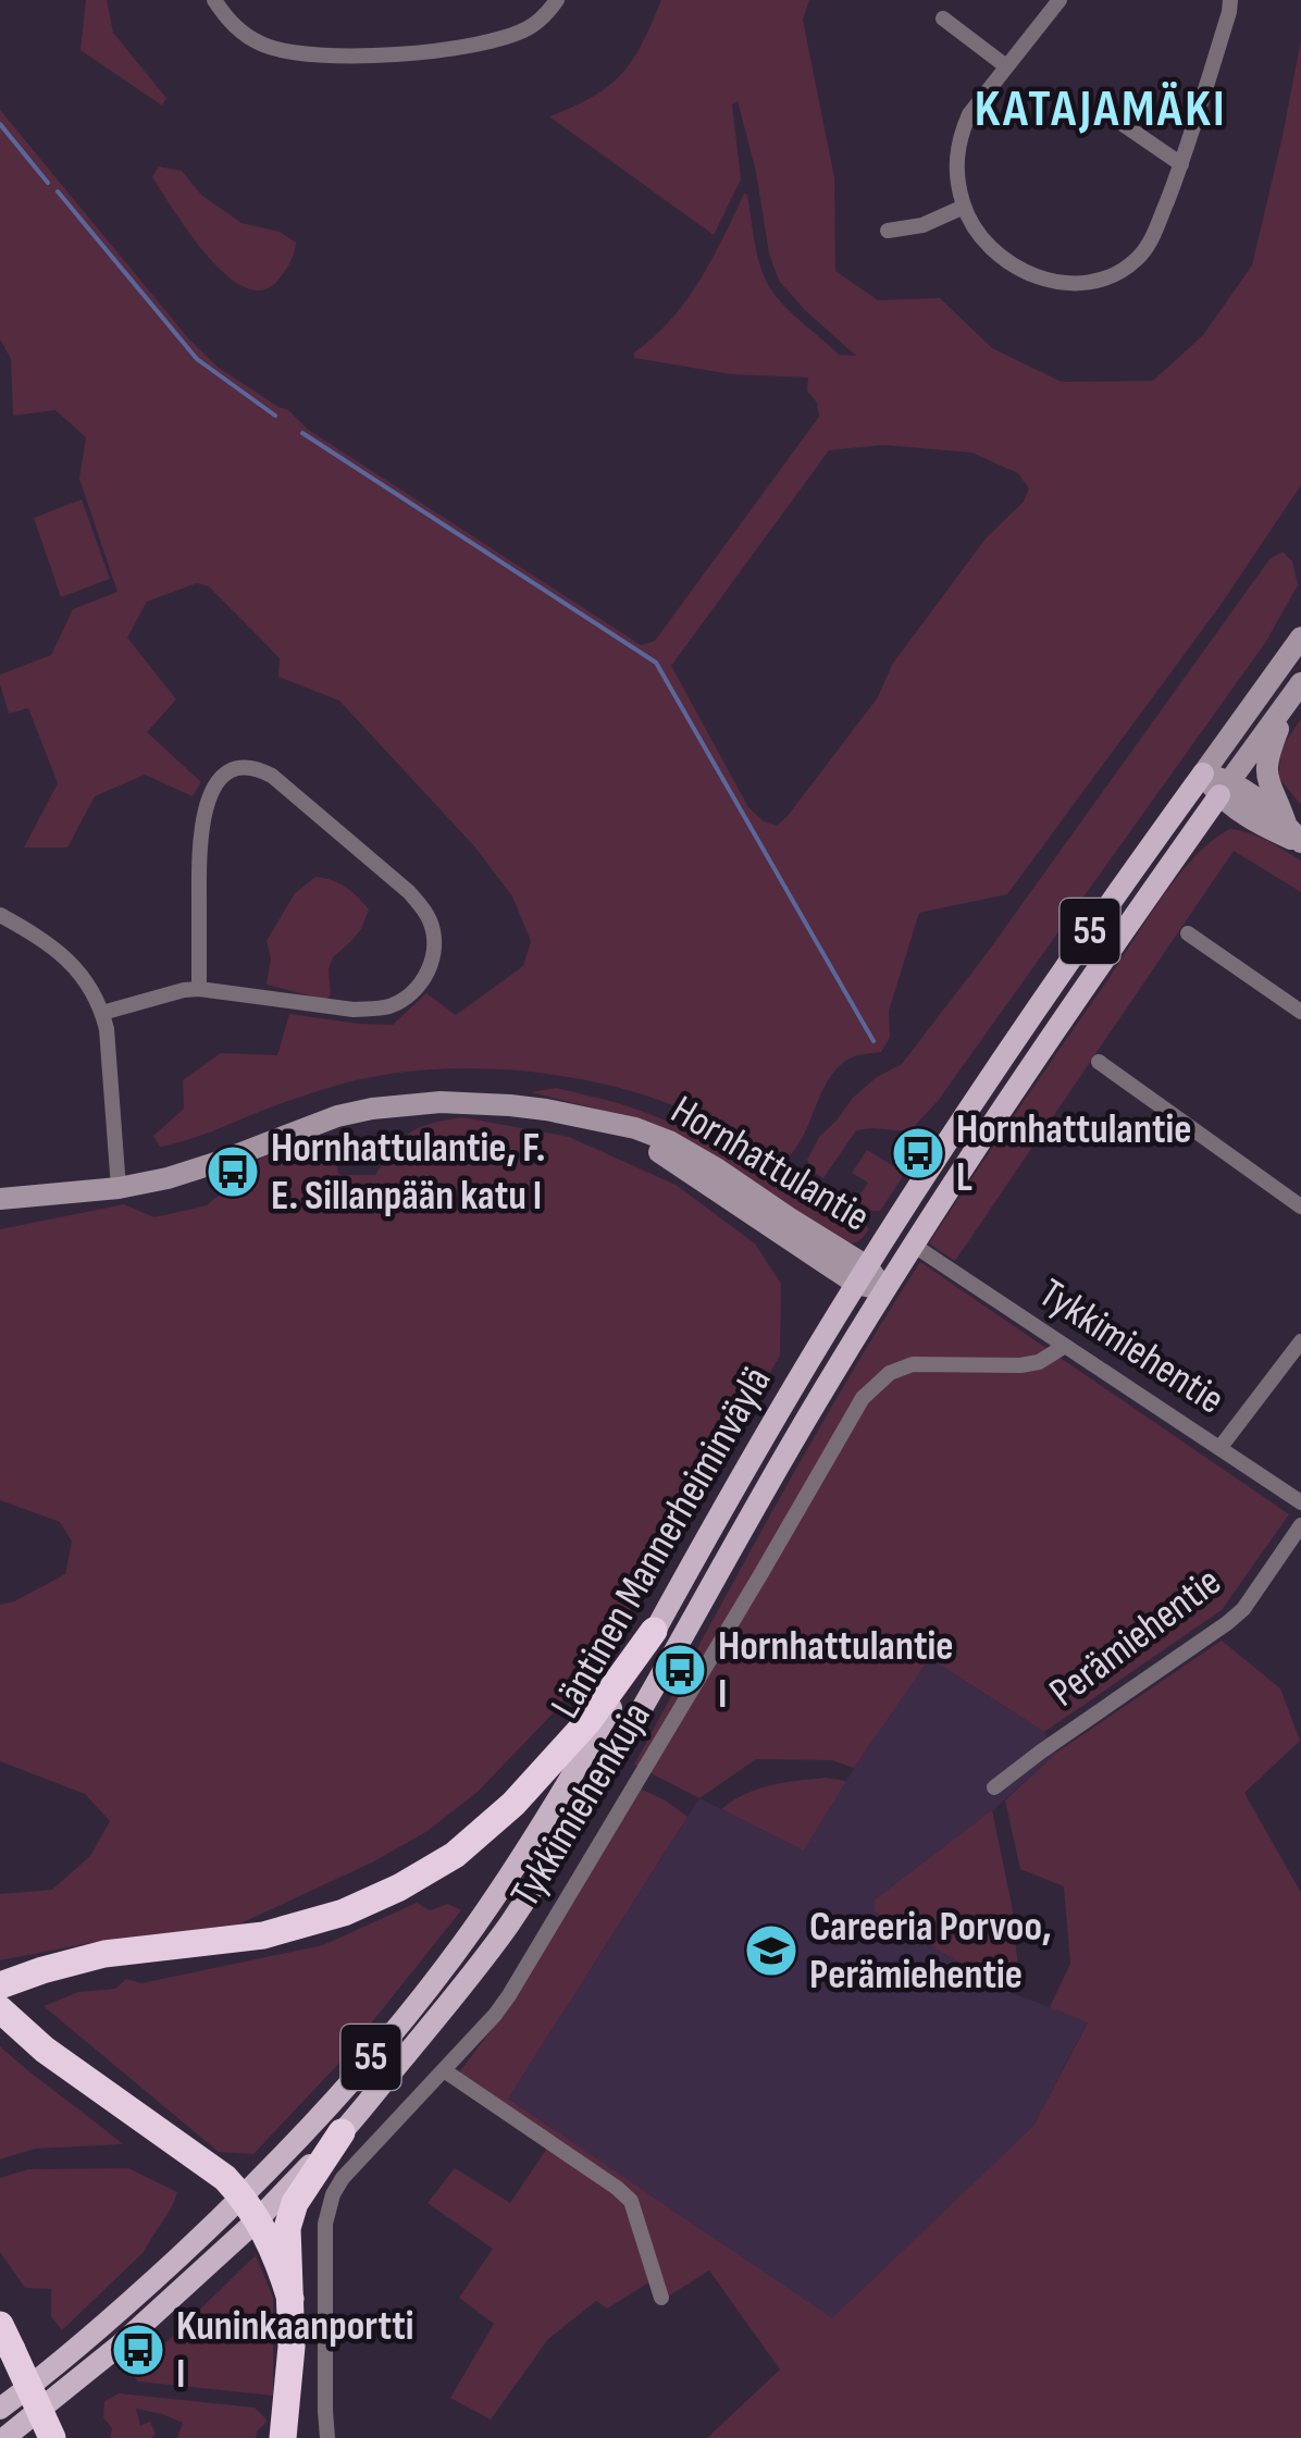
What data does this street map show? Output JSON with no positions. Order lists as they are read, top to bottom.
{
  "streets": {
    "main road": ["55", "Läntinen Mannerheiminväylä"],
    "street": [
      "Hornhattulantie",
      "Tykkimiehentie",
      "Perämiehentie",
      "Tykkimiehenkuja"
    ]
  },
  "crossings": [
    ["Hornhattulantie", "Läntinen Mannerheiminväylä"],
    ["Tykkimiehentie", "Tykkimiehenkuja"]
  ],
  "districts": ["KATAJAMÄKI"],
  "places": {
    "bus stop": [
      "Hornhattulantie L",
      "Hornhattulantie, F. E. Sillanpään katu I",
      "Hornhattulantie I",
      "Kuninkaanportti I"
    ],
    "school or university": ["Careeria Porvoo, Perämiehentie"]
  }
}
